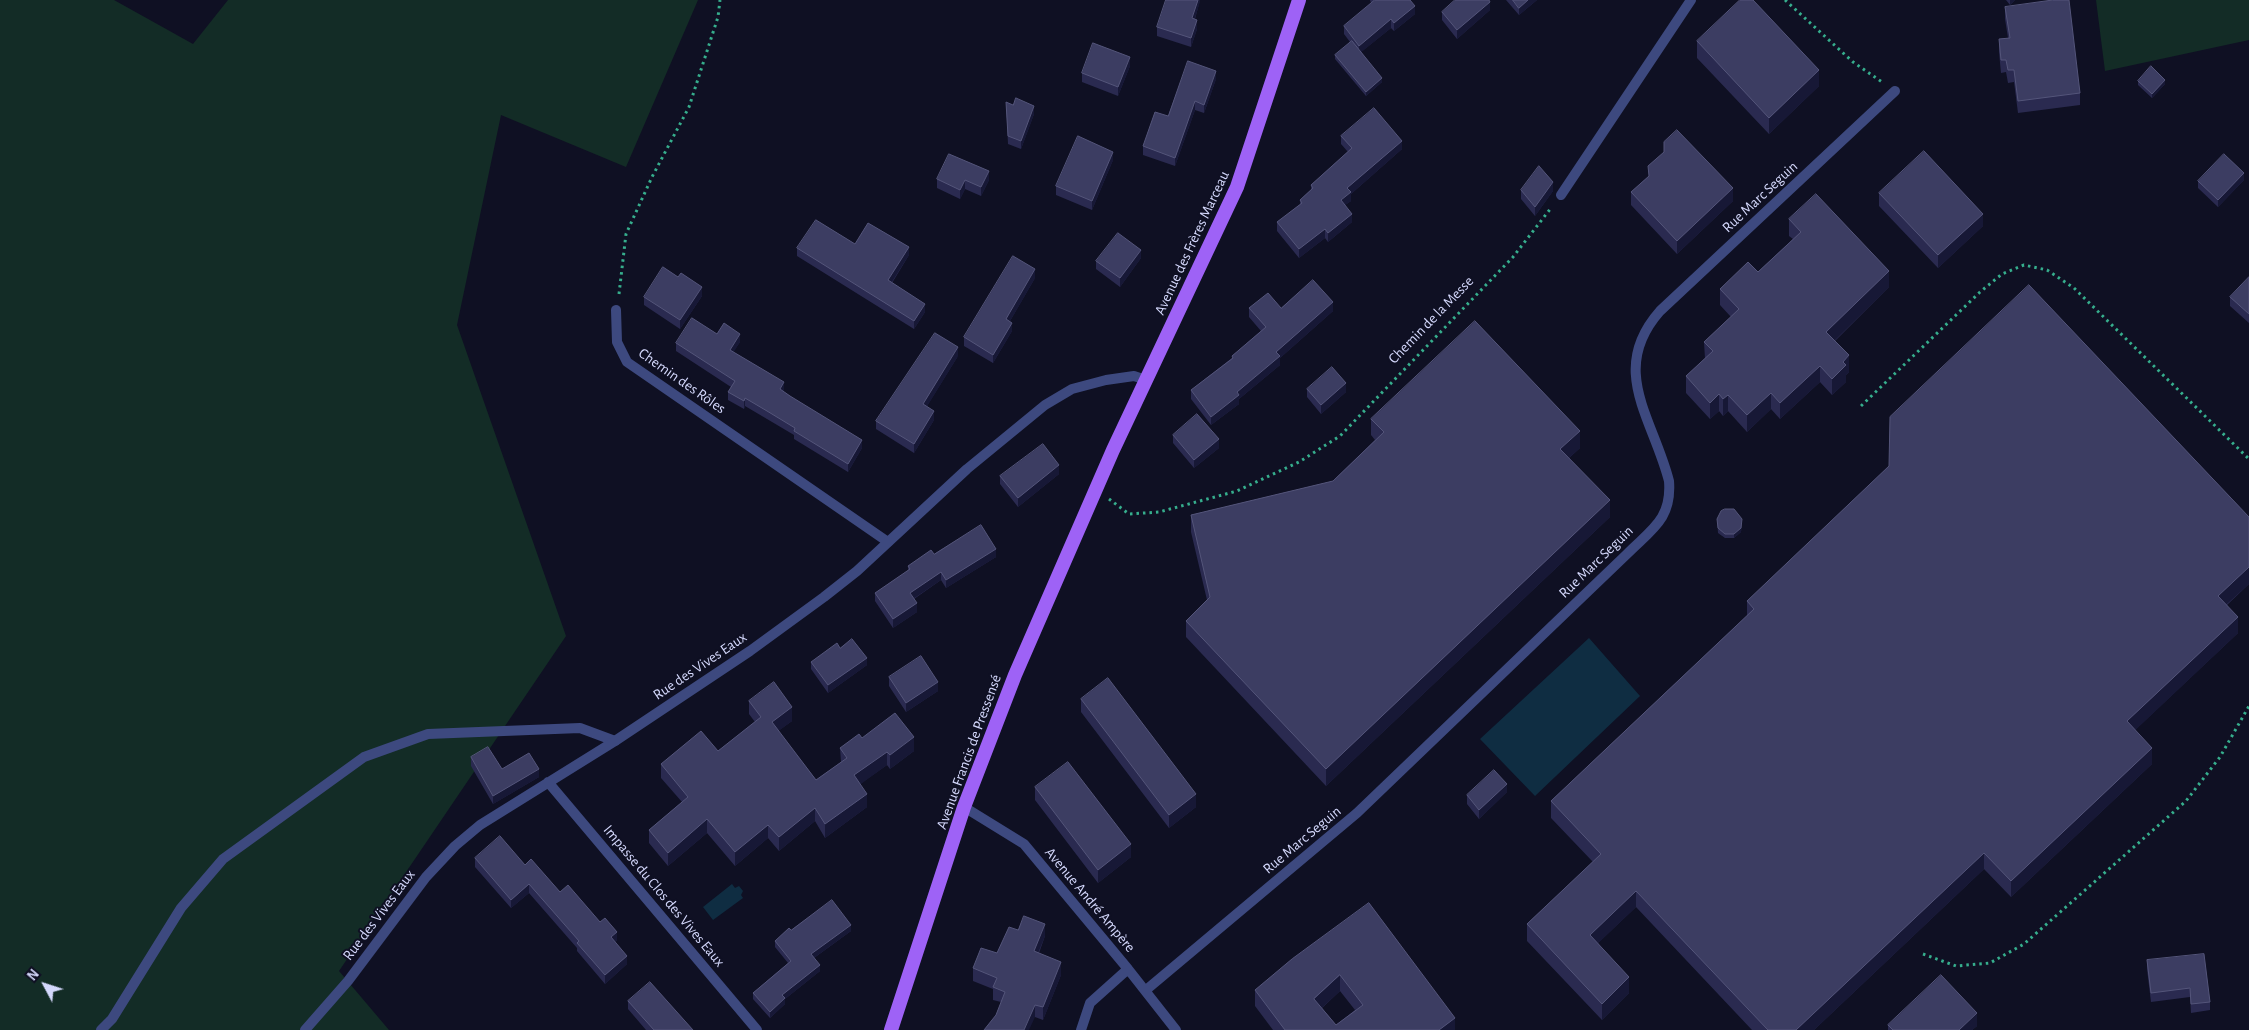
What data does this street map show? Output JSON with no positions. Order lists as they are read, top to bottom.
{
  "streets": {
    "main road": ["Avenue des Frères Marceau", "Avenue Francis de Pressensé"],
    "street": [
      "Rue Marc Seguin",
      "Chemin des Rôles",
      "Rue des Vives Eaux",
      "Impasse du Clos des Vives Eaux",
      "Avenue André Ampère"
    ],
    "path": ["Chemin de la Messe"]
  },
  "crossings": [
    ["Rue Marc Seguin", "Avenue André Ampère"],
    ["Avenue des Frères Marceau", "Chemin de la Messe"],
    ["Avenue des Frères Marceau", "Rue des Vives Eaux"],
    ["Avenue des Frères Marceau", "Avenue Francis de Pressensé"],
    ["Chemin de la Messe", "Avenue Francis de Pressensé"],
    ["Chemin des Rôles", "Rue des Vives Eaux"],
    ["Rue des Vives Eaux", "Impasse du Clos des Vives Eaux"],
    ["Avenue Francis de Pressensé", "Avenue André Ampère"]
  ],
  "north": "top left"
}
